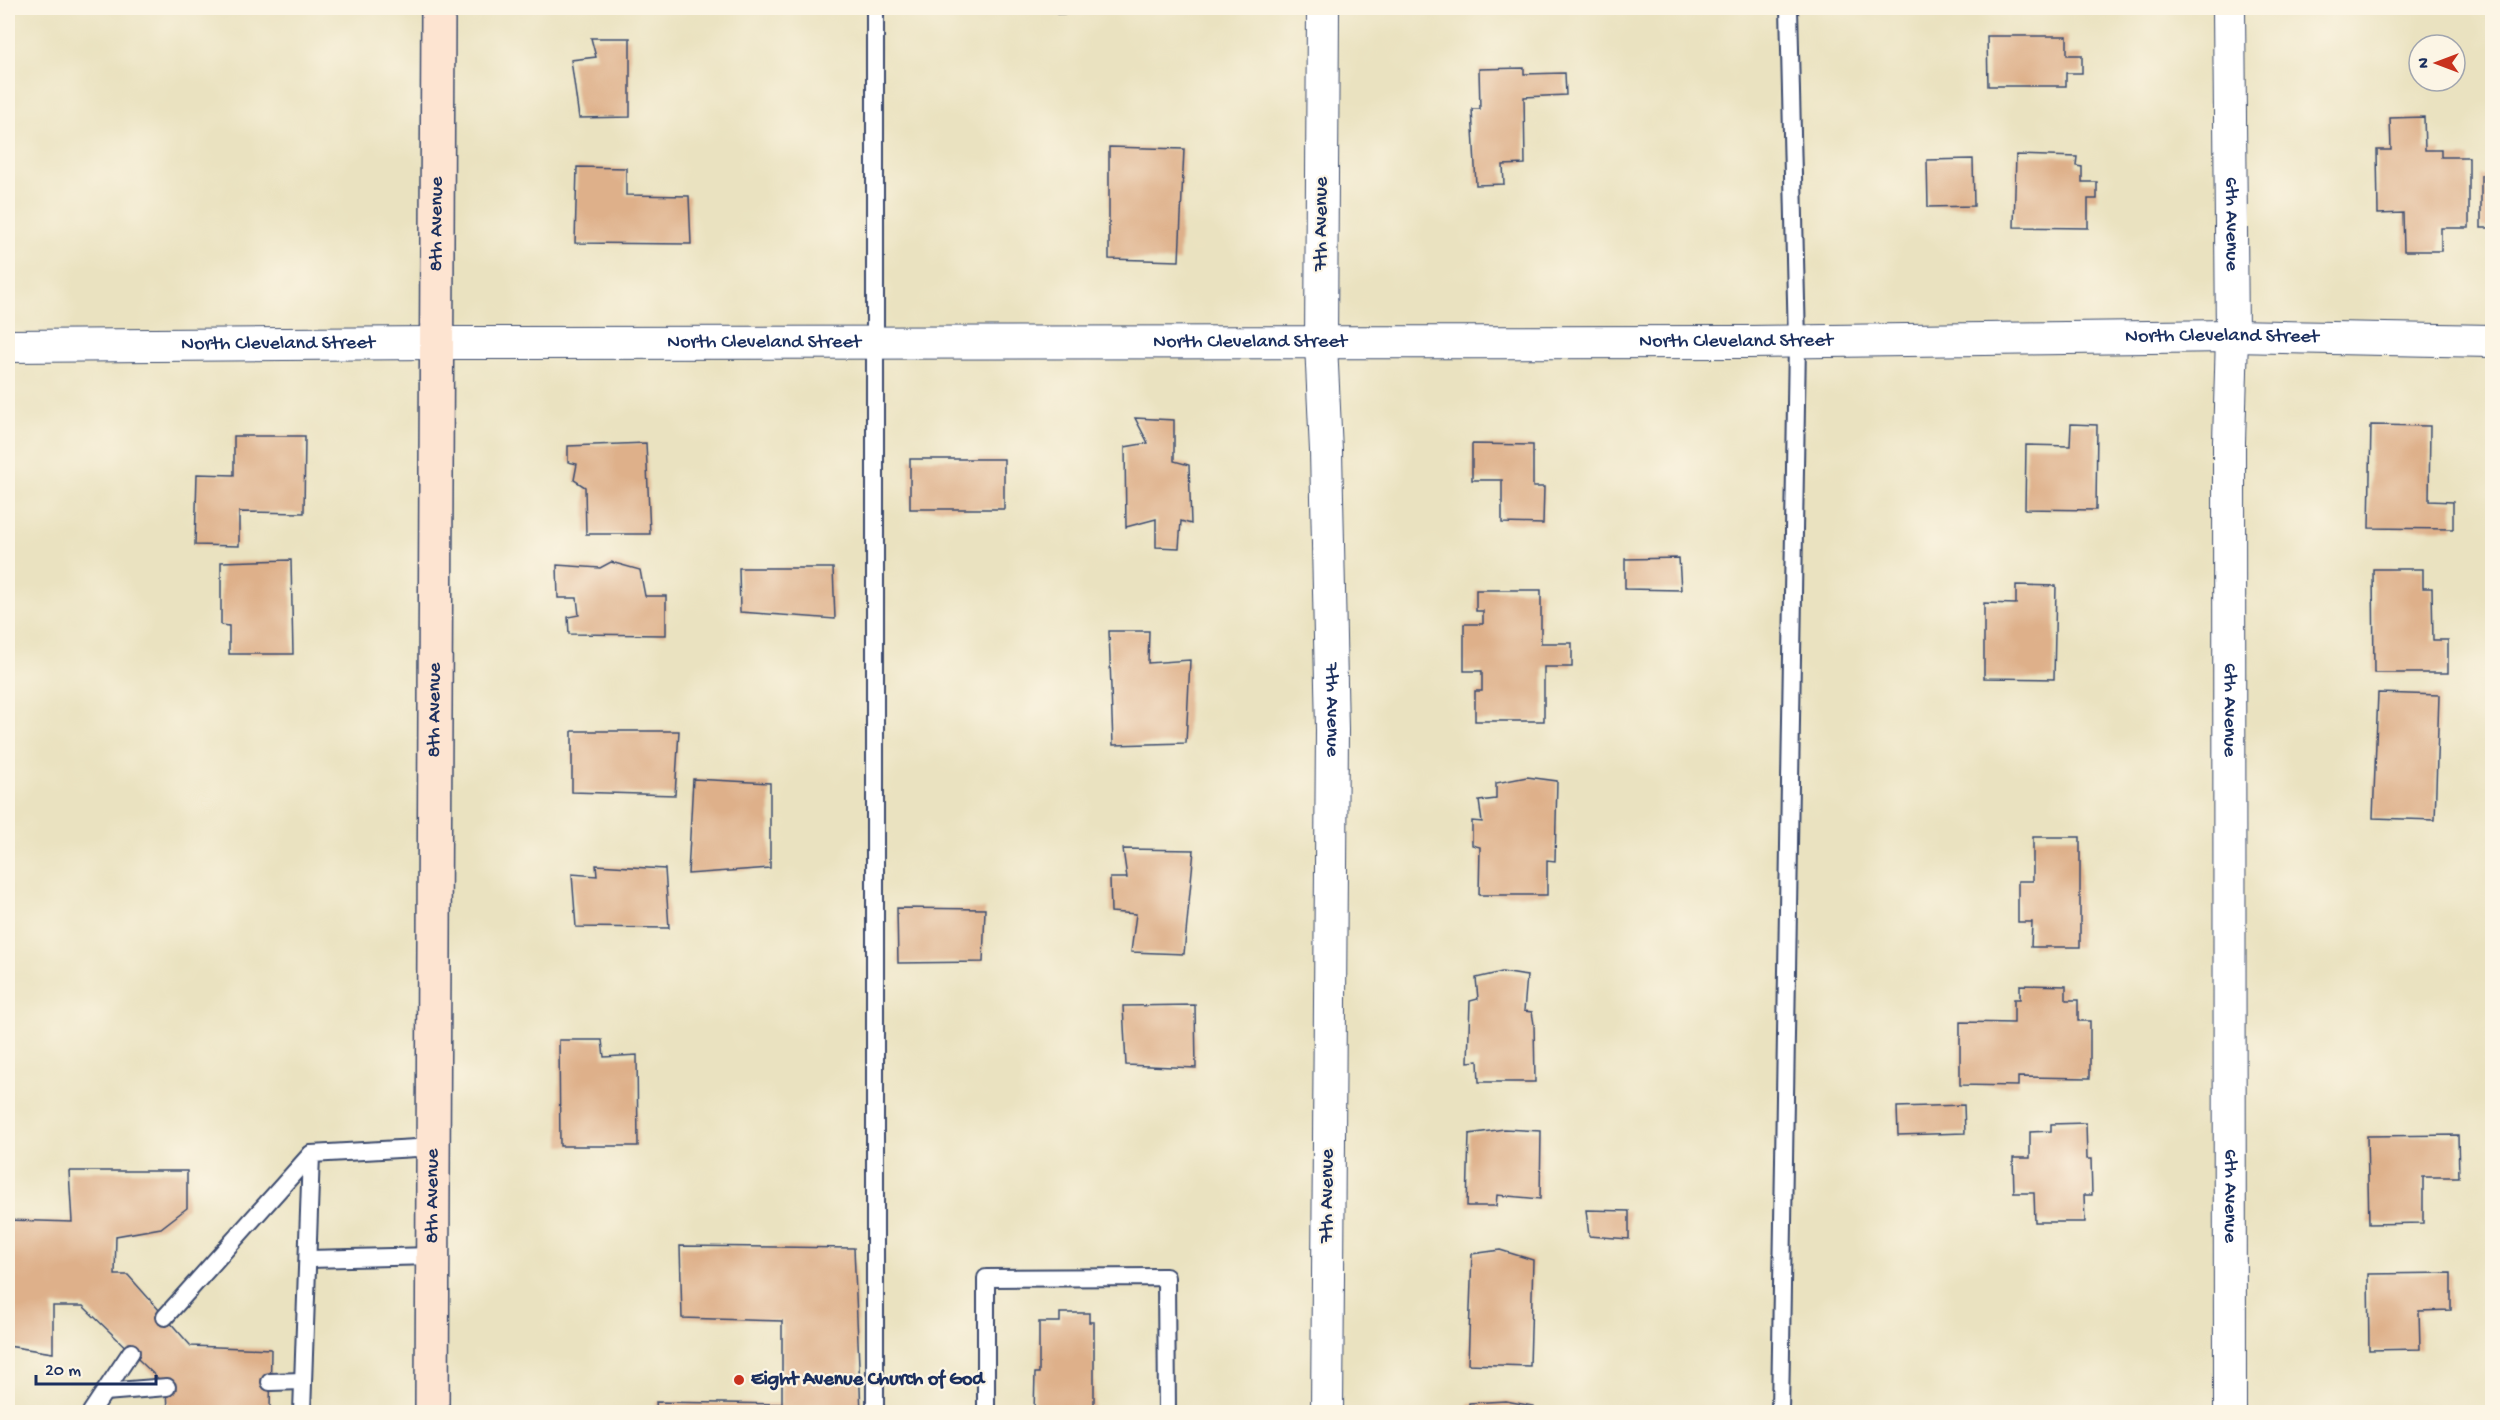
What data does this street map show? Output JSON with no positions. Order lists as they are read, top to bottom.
{
  "streets": {
    "street": [
      "8th Avenue",
      "7th Avenue",
      "6th Avenue",
      "North Cleveland Street"
    ]
  },
  "crossings": [
    ["8th Avenue", "North Cleveland Street"],
    ["7th Avenue", "North Cleveland Street"],
    ["6th Avenue", "North Cleveland Street"]
  ],
  "places": ["Eight Avenue Church of God"],
  "scale_bar": "20 m",
  "north": "left"
}
